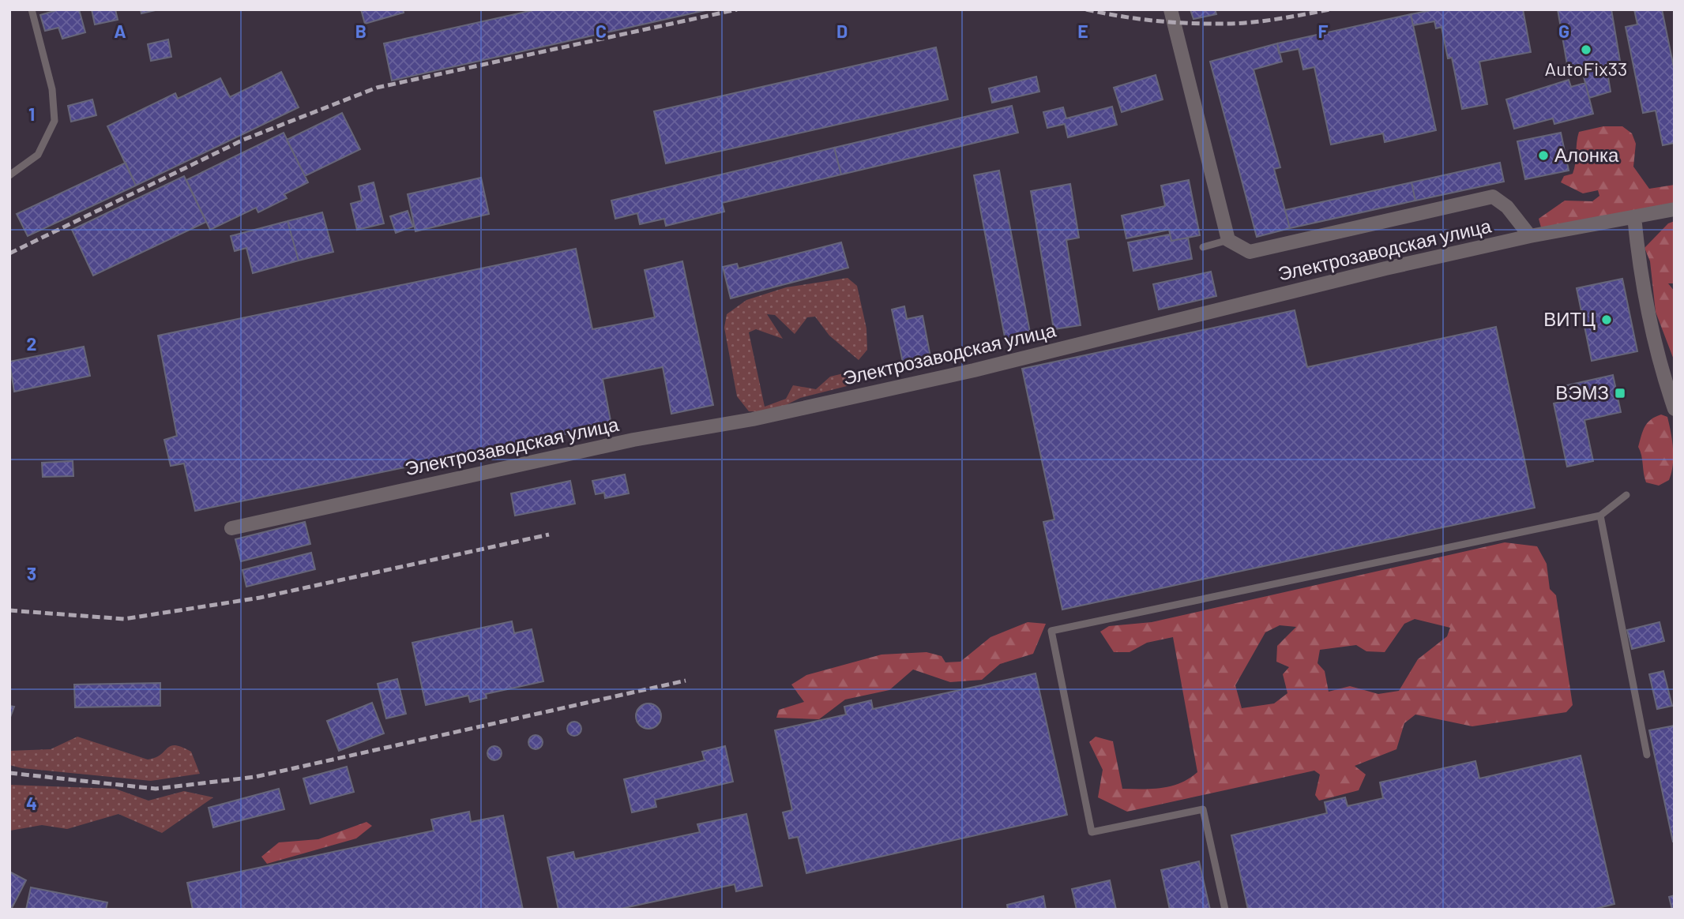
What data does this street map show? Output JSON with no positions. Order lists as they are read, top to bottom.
{
  "streets": {
    "street": ["Электрозаводская улица"]
  },
  "places": {
    "other": ["AutoFix33", "Алонка", "ВИТЦ"],
    "transit": ["ВЭМЗ"]
  },
  "grid": {
    "columns": [
      "A",
      "B",
      "C",
      "D",
      "E",
      "F",
      "G"
    ],
    "rows": [
      "1",
      "2",
      "3",
      "4"
    ]
  }
}
